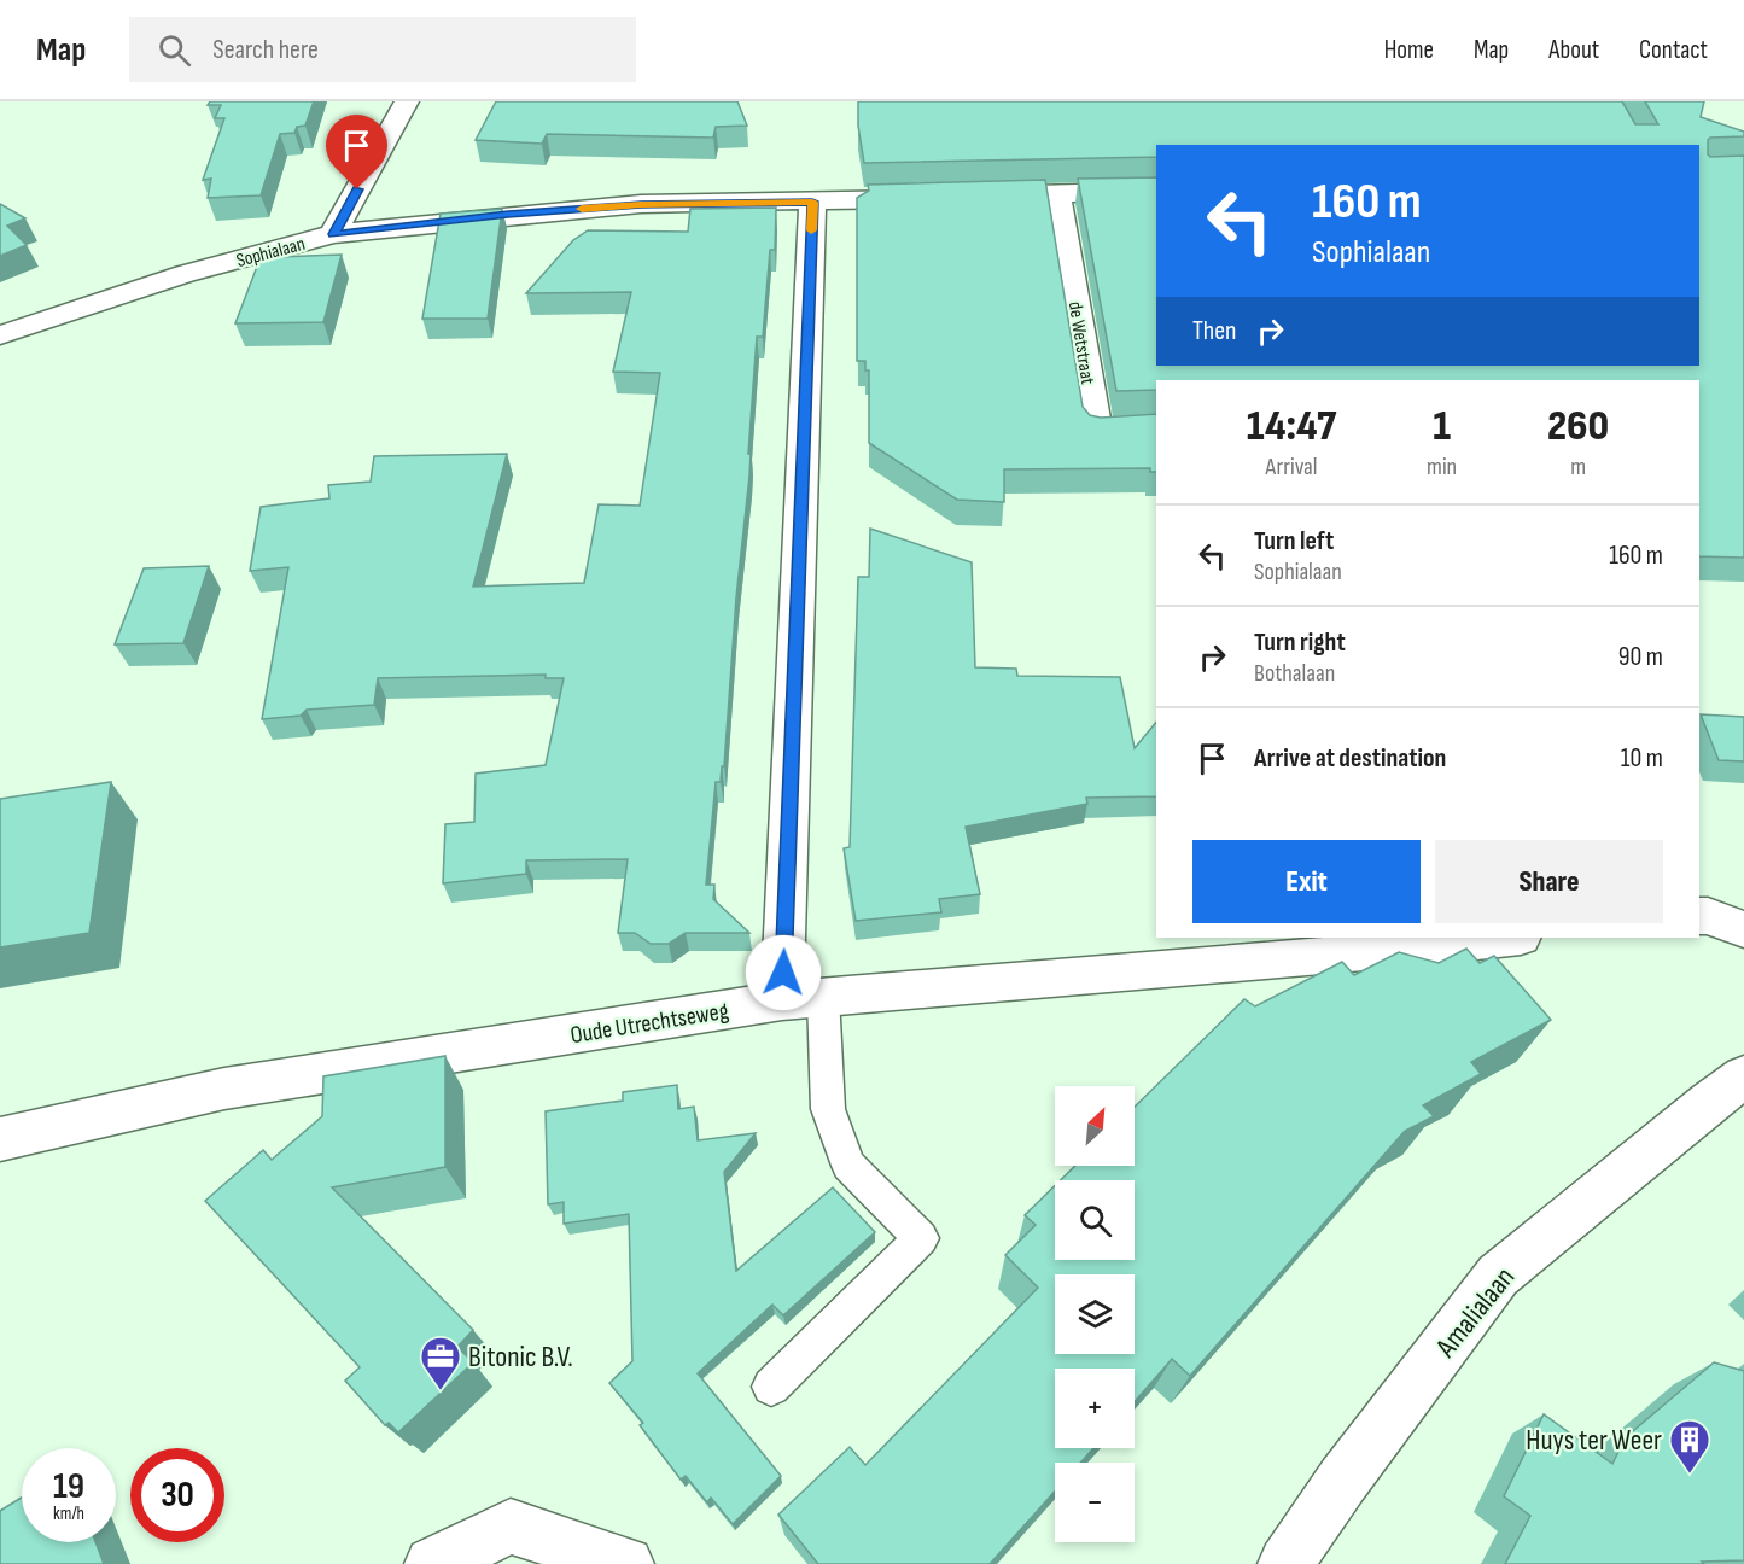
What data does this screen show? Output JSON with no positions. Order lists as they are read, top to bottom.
{
  "streets": {
    "street": [
      "Sophialaan",
      "de Wetstraat",
      "Oude Utrechtseweg",
      "Amalialaan"
    ]
  },
  "places": {
    "office": ["Bitonic B.V."],
    "building": ["Huys ter Weer"]
  },
  "north": "top right",
  "page": {
    "header": "Map",
    "search": "Search here",
    "nav": [
      "Home",
      "Map",
      "About",
      "Contact"
    ],
    "turn": ["160 m", "Sophialaan"],
    "then": "Then",
    "eta": [
      "14:47",
      "Arrival",
      "1",
      "min",
      "260",
      "m"
    ],
    "list": [
      {
        "name": "Turn left",
        "note": "Sophialaan",
        "value": "160 m"
      },
      {
        "name": "Turn right",
        "note": "Bothalaan",
        "value": "90 m"
      },
      {
        "name": "Arrive at destination",
        "value": "10 m"
      }
    ],
    "buttons": ["Exit", "Share"],
    "map_buttons": ["+", "−"],
    "speed": "19 km/h",
    "limit": "30"
  }
}
